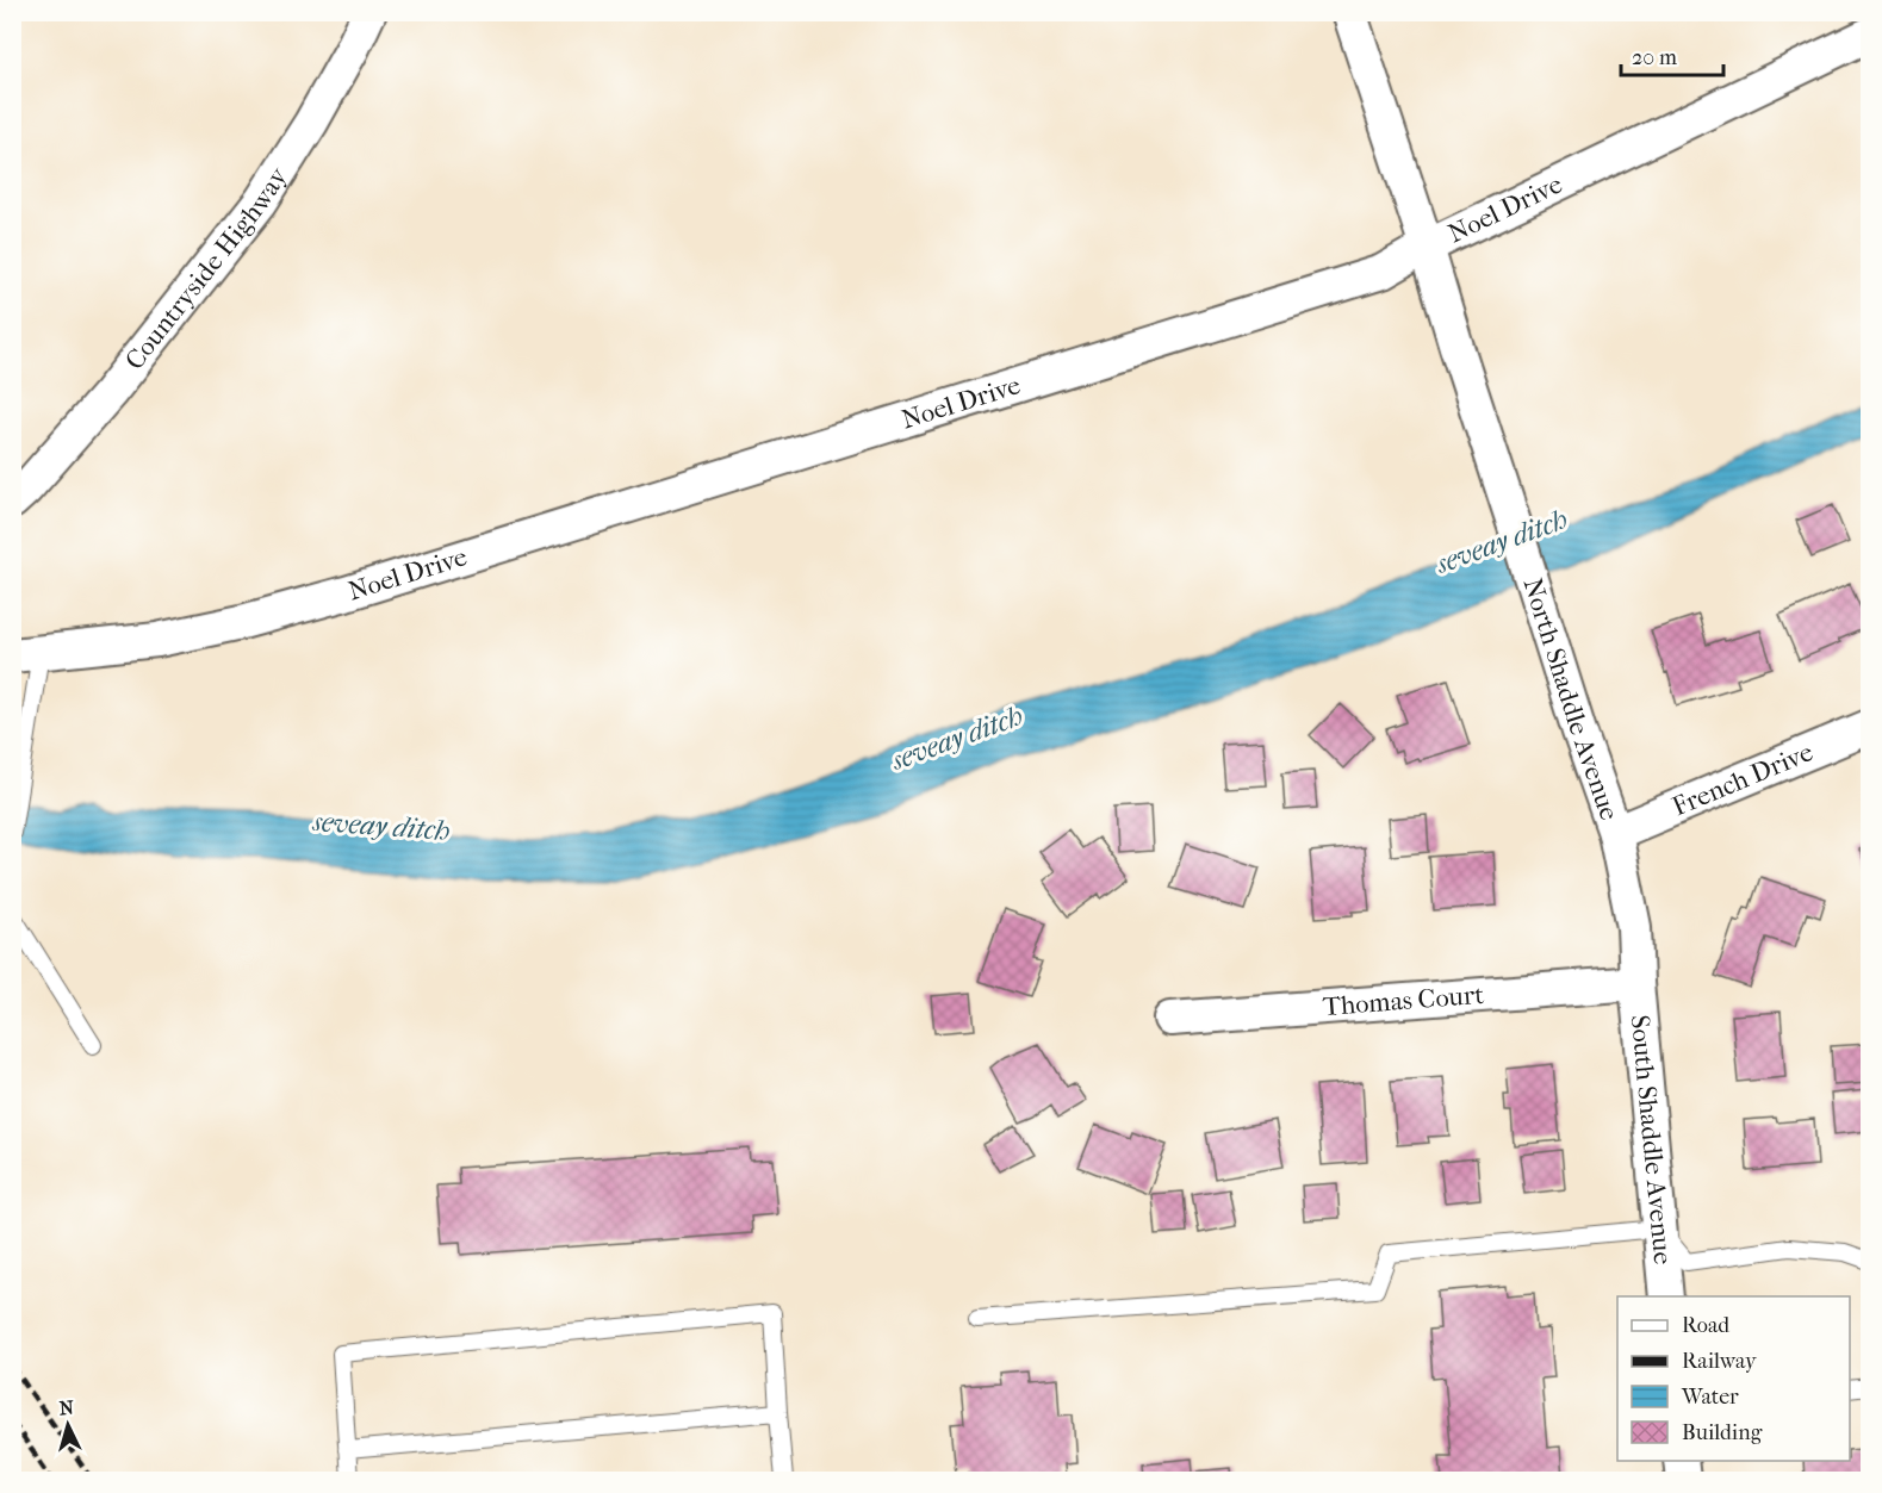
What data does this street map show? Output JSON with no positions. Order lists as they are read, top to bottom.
{
  "streets": {
    "street": [
      "Noel Drive",
      "Countryside Highway",
      "North Shaddle Avenue",
      "French Drive",
      "Thomas Court",
      "South Shaddle Avenue"
    ]
  },
  "crossings": [
    ["Noel Drive", "North Shaddle Avenue"],
    ["North Shaddle Avenue", "French Drive"],
    ["North Shaddle Avenue", "Thomas Court"],
    ["North Shaddle Avenue", "South Shaddle Avenue"],
    ["Thomas Court", "South Shaddle Avenue"]
  ],
  "water": ["seveay ditch"],
  "legend": [
    "Road",
    "Railway",
    "Water",
    "Building"
  ],
  "scale_bar": "20 m",
  "north": "top"
}
